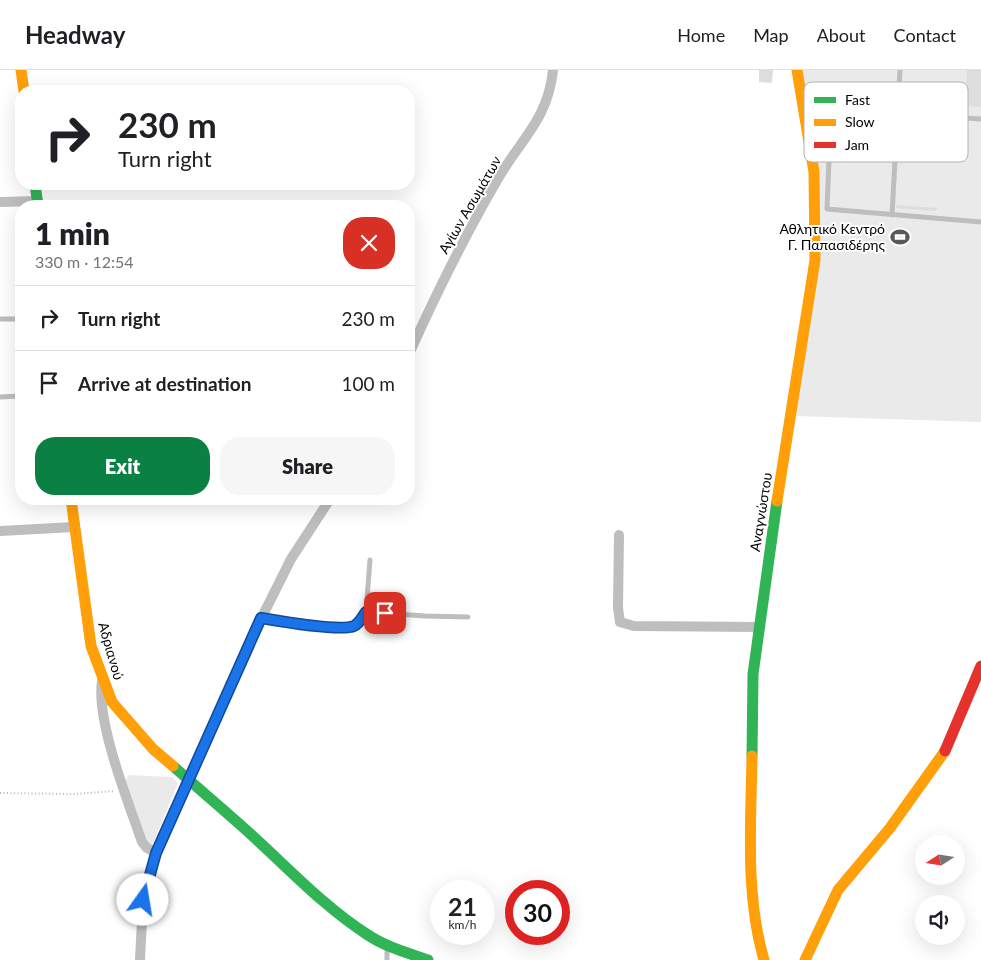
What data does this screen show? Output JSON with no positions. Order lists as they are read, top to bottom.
{
  "streets": {
    "street": ["Αγίων Ασωμάτων", "Αναγνώστου", "Αδριανού"]
  },
  "places": {
    "sports": ["Αθλητικό Κεντρό Γ. Παπασιδέρης"]
  },
  "legend": ["Fast", "Slow", "Jam"],
  "north": "left",
  "page": {
    "header": "Headway",
    "nav": [
      "Home",
      "Map",
      "About",
      "Contact"
    ],
    "turn": ["230 m", "Turn right"],
    "heading": ["1 min", "330 m · 12:54"],
    "list": [
      {
        "name": "Turn right",
        "value": "230 m"
      },
      {
        "name": "Arrive at destination",
        "value": "100 m"
      }
    ],
    "buttons": ["Exit", "Share"],
    "speed": "21 km/h",
    "limit": "30"
  }
}
